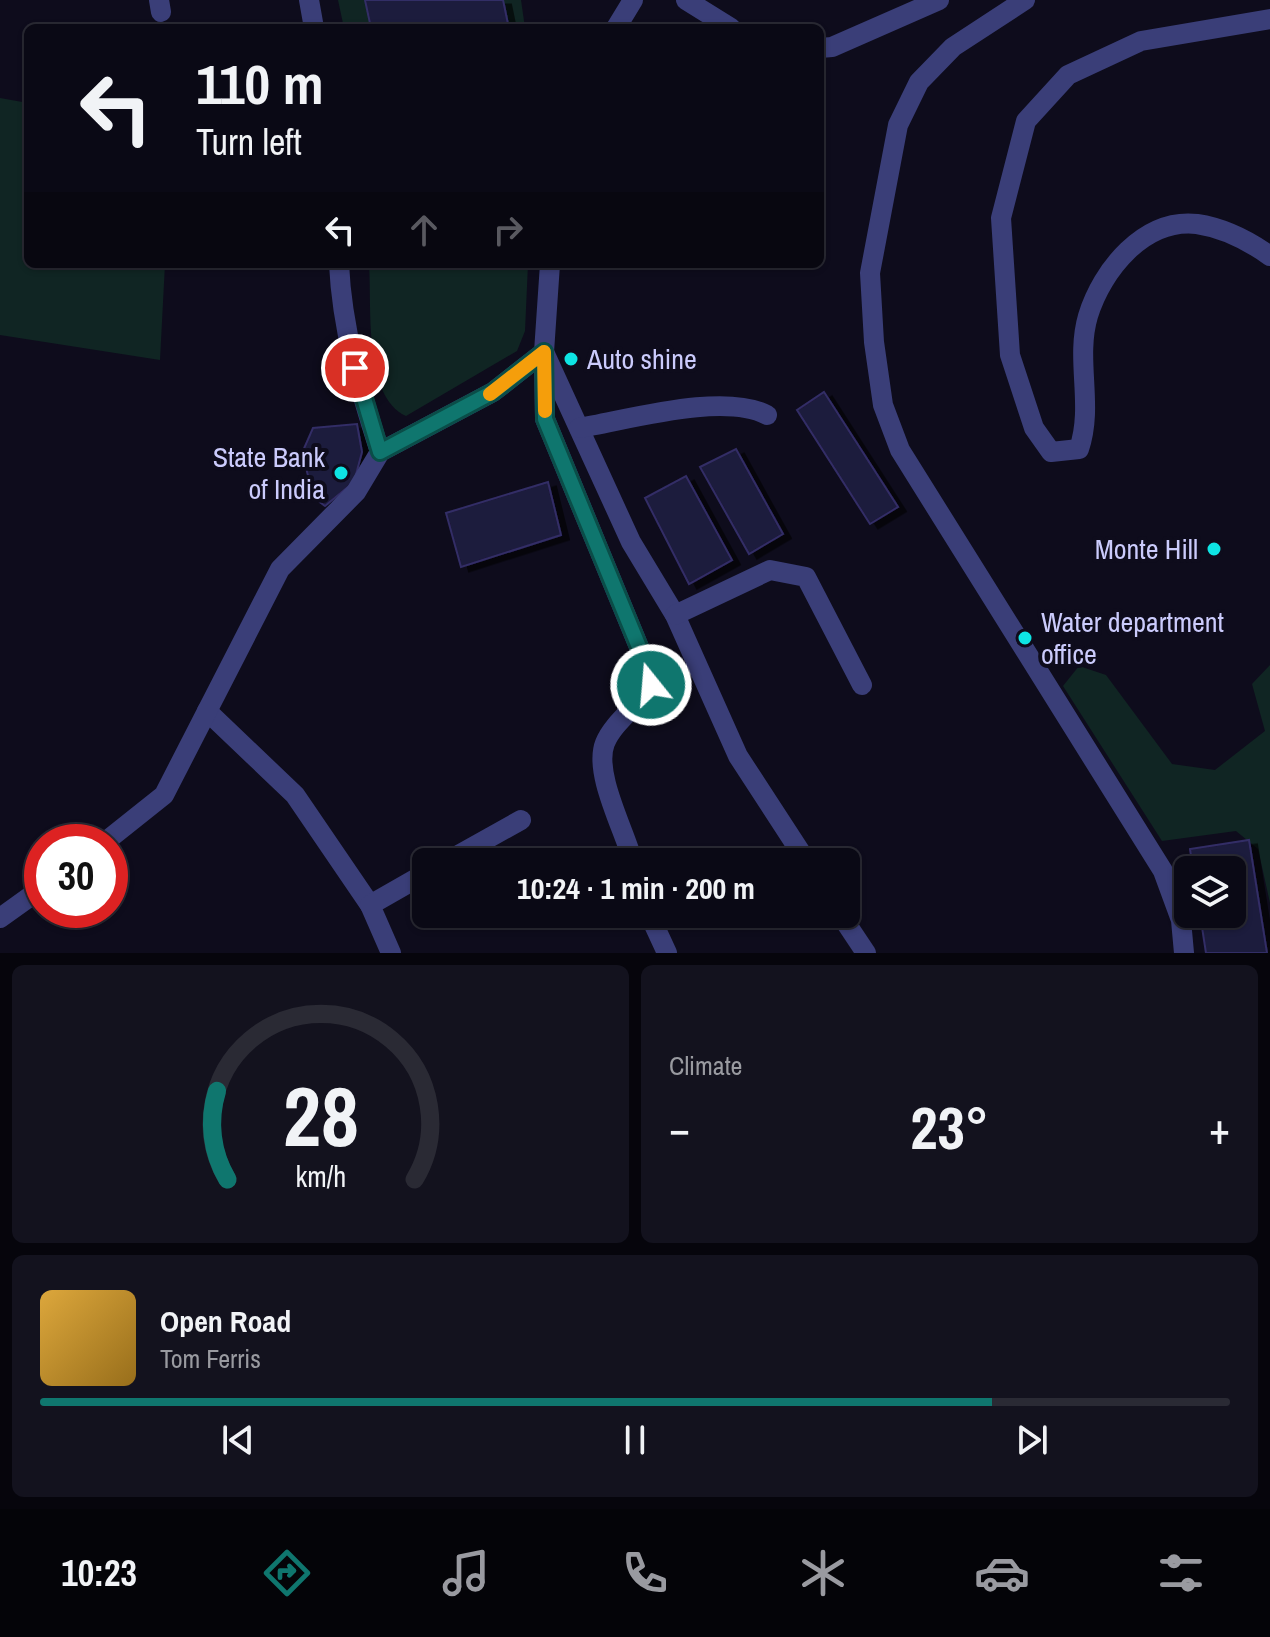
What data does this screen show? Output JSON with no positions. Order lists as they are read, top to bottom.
{
  "places": [
    "Auto shine",
    "State Bank of India",
    "Monte Hill",
    "Water department office"
  ],
  "page": {
    "turn": ["110 m", "Turn left"],
    "limit": "30",
    "trip": "10:24 · 1 min · 200 m",
    "tile": "Climate",
    "heat": ["−", "23°", "+"],
    "song": ["Open Road", "Tom Ferris"],
    "tabs": "10:23",
    "gauge": ["28", "km/h"]
  }
}
